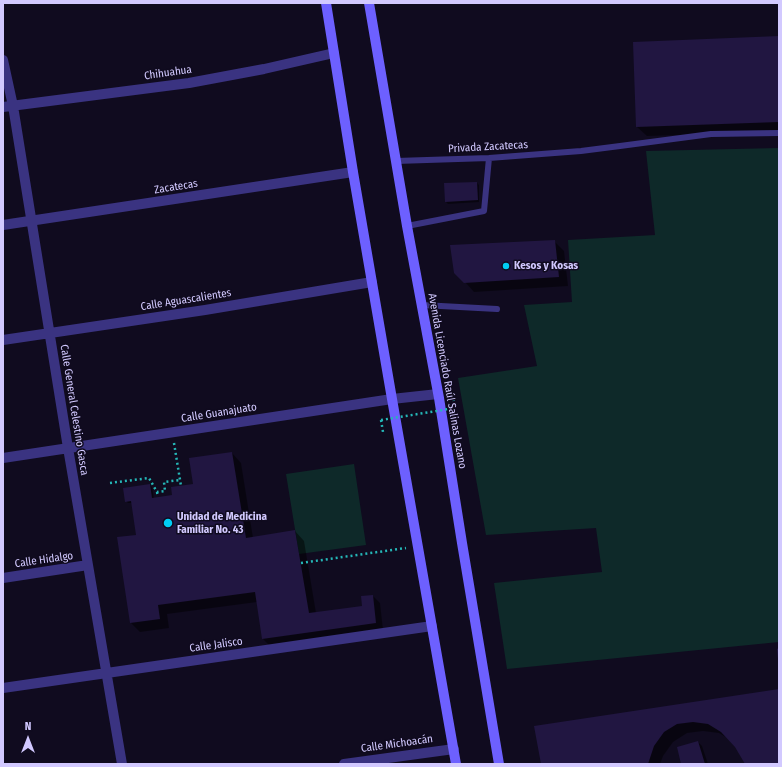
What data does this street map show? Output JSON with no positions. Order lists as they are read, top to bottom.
{
  "streets": {
    "main road": ["Avenida Licenciado Raúl Salinas Lozano"],
    "street": [
      "Chihuahua",
      "Zacatecas",
      "Calle Aguascalientes",
      "Calle General Celestino Gasca",
      "Calle Guanajuato",
      "Calle Hidalgo",
      "Calle Jalisco",
      "Calle Michoacán"
    ],
    "lane": ["Privada Zacatecas"]
  },
  "crossings": [
    ["Chihuahua", "Calle General Celestino Gasca"],
    ["Privada Zacatecas", "Avenida Licenciado Raúl Salinas Lozano"],
    ["Zacatecas", "Calle General Celestino Gasca"],
    ["Calle Aguascalientes", "Calle General Celestino Gasca"],
    ["Avenida Licenciado Raúl Salinas Lozano", "Calle Guanajuato"],
    ["Calle General Celestino Gasca", "Calle Guanajuato"],
    ["Calle General Celestino Gasca", "Calle Hidalgo"],
    ["Calle General Celestino Gasca", "Calle Jalisco"]
  ],
  "places": ["Kesos y Kosas", "Unidad de Medicina Familiar No. 43"],
  "north": "top"
}
